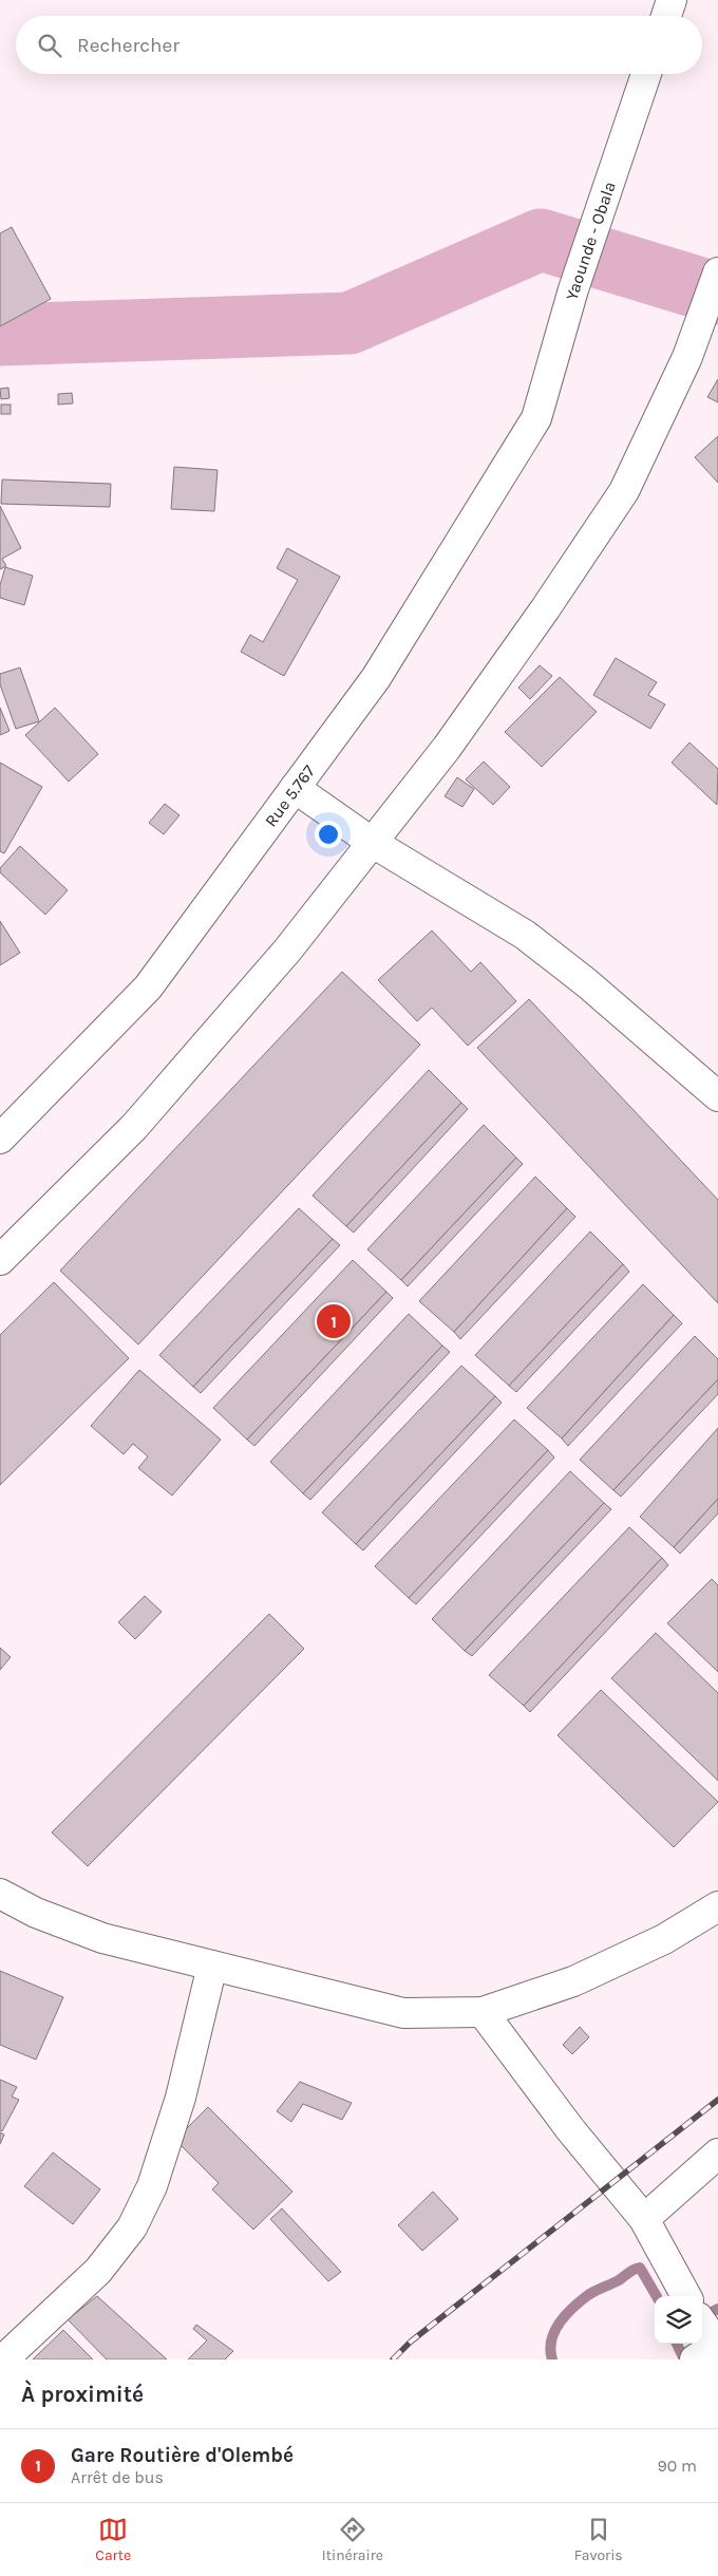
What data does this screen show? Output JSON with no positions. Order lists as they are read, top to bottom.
{
  "streets": {
    "main road": ["Yaounde - Obala", "Rue 5.767"]
  },
  "crossings": [
    ["Yaounde - Obala", "Rue 5.767"]
  ],
  "page": {
    "search": "Rechercher",
    "pins": "1",
    "heading": "À proximité",
    "list": [
      {
        "mark": "1",
        "name": "Gare Routière d'Olembé",
        "note": "Arrêt de bus",
        "value": "90 m"
      }
    ],
    "nav": ["Carte", "Itinéraire", "Favoris"]
  }
}
